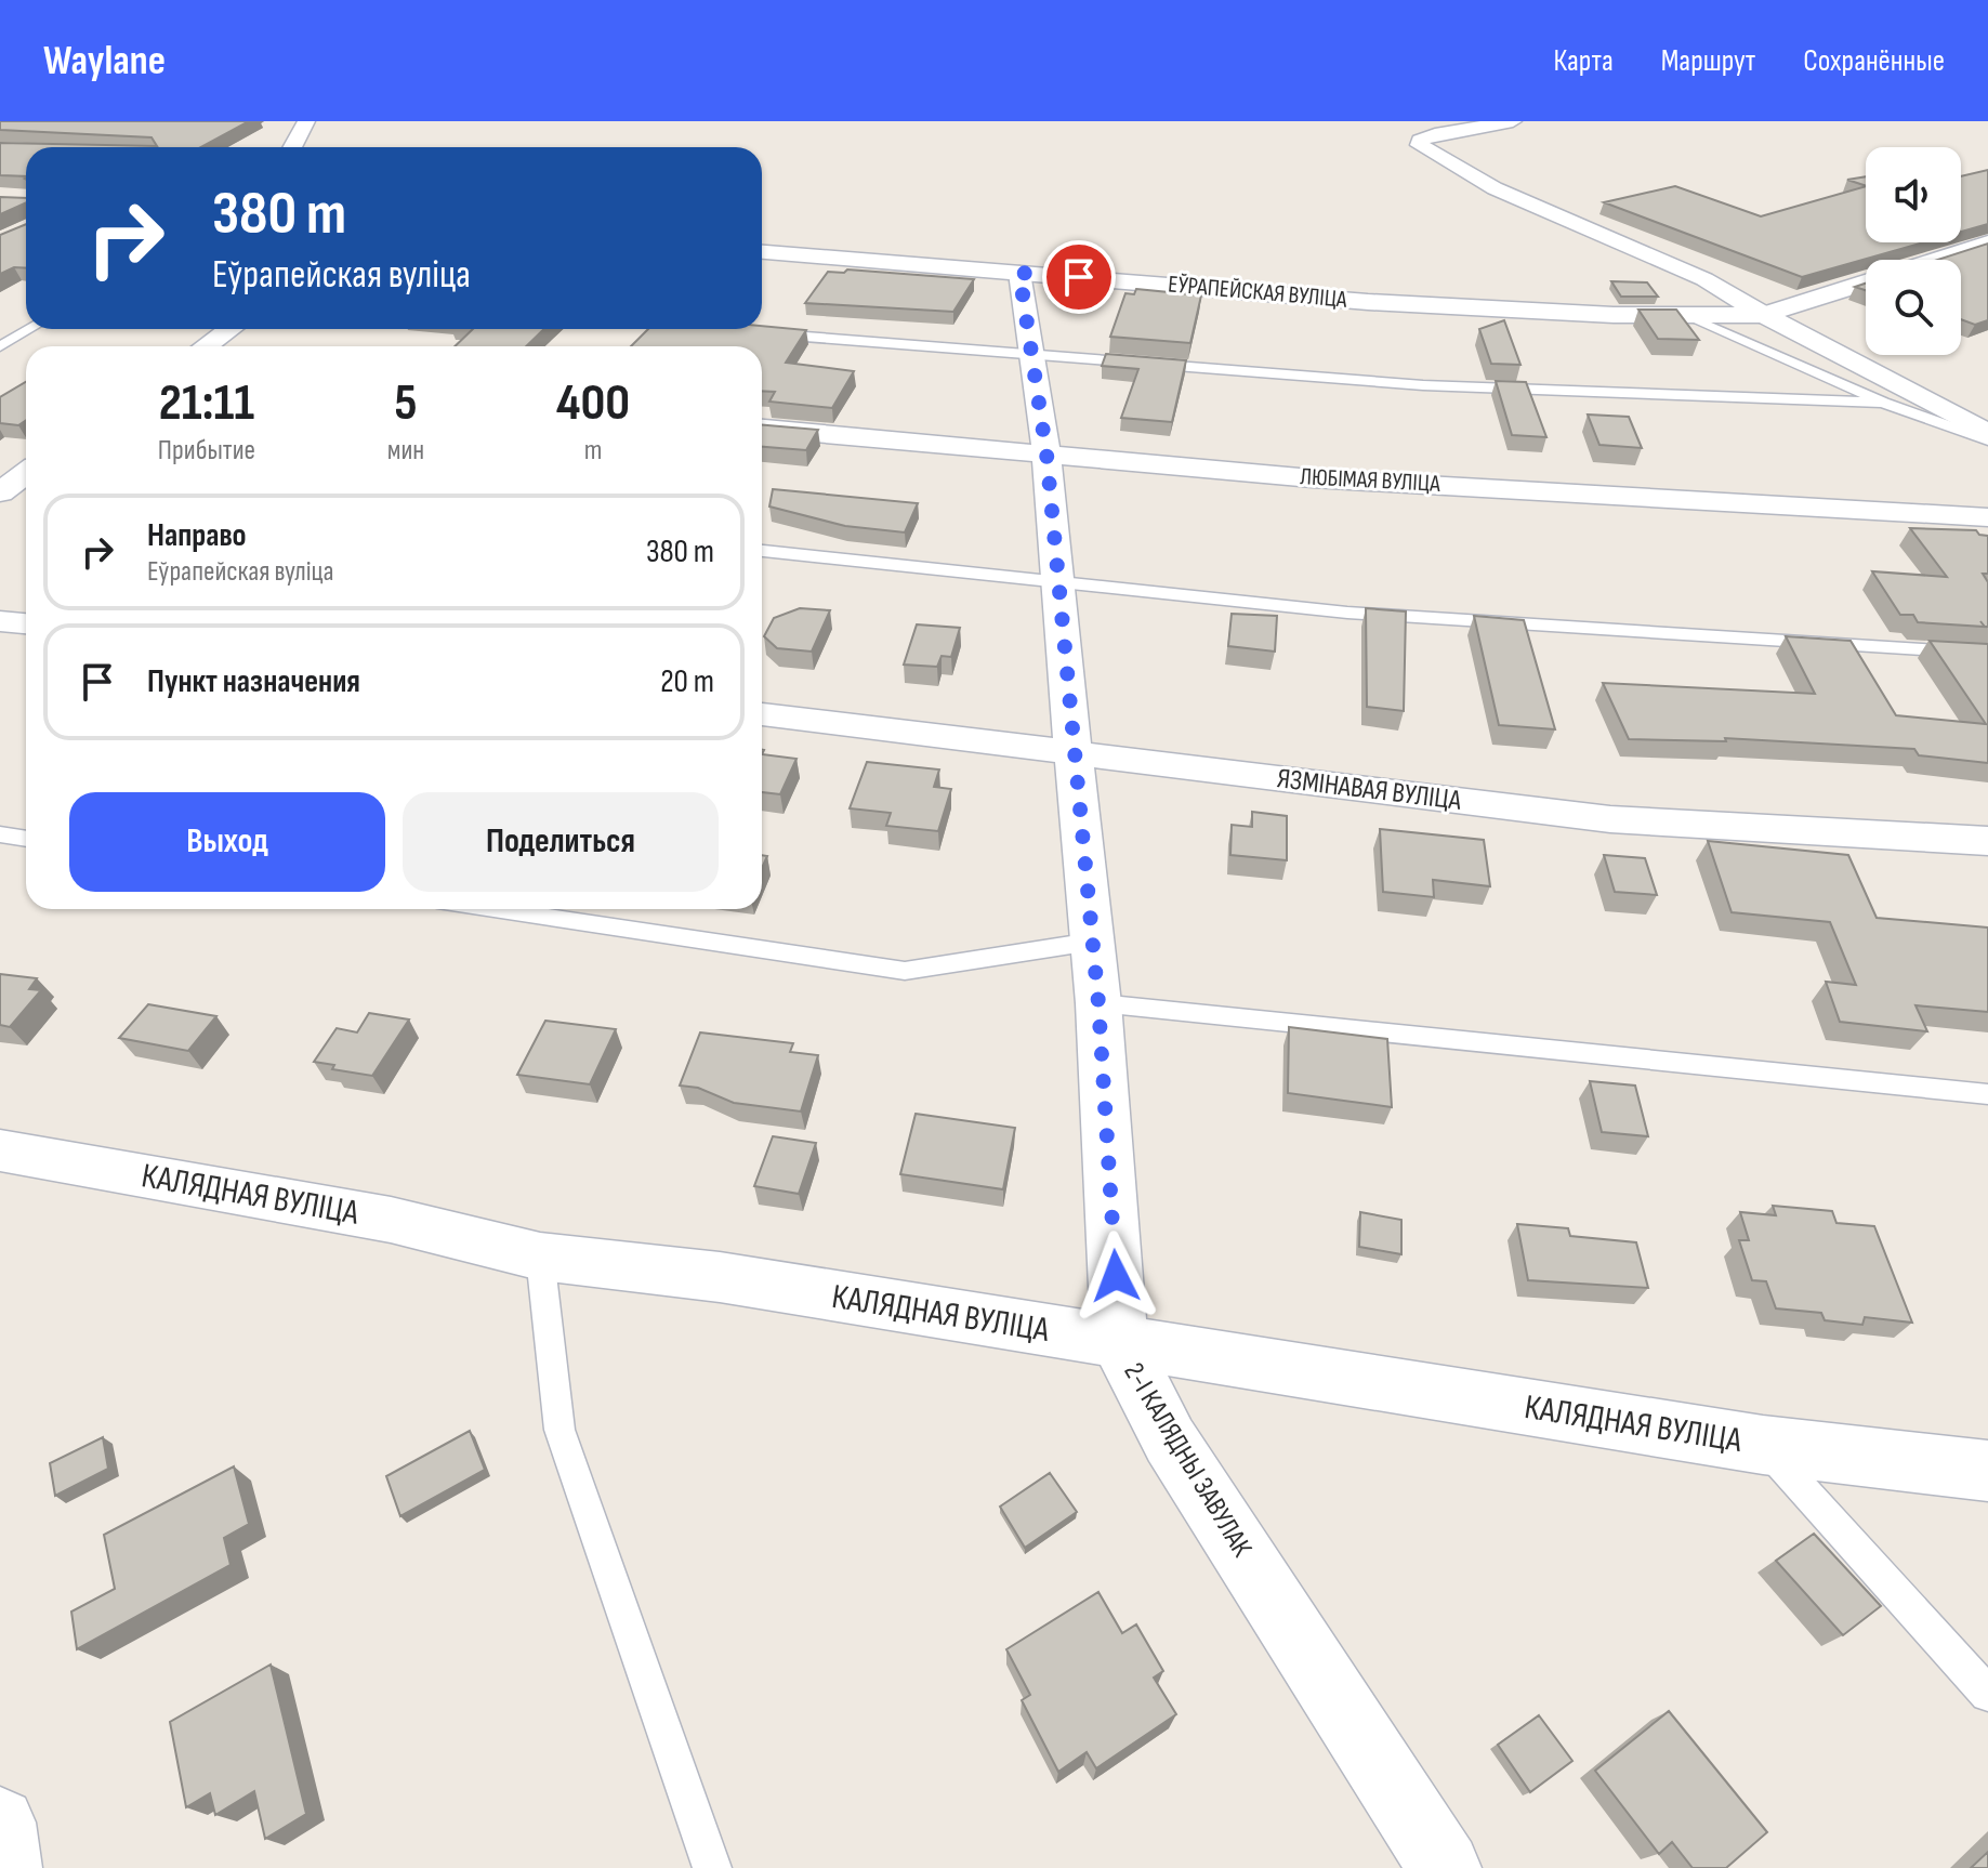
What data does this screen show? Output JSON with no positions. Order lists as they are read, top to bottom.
{
  "streets": {
    "street": [
      "ЕЎРАПЕЙСКАЯ ВУЛІЦА",
      "ЛЮБІМАЯ ВУЛІЦА",
      "ЯЗМІНАВАЯ ВУЛІЦА",
      "КАЛЯДНАЯ ВУЛІЦА",
      "2-І КАЛЯДНЫ ЗАВУЛАК"
    ]
  },
  "crossings": [
    ["ЕЎРАПЕЙСКАЯ ВУЛІЦА", "2-І КАЛЯДНЫ ЗАВУЛАК"],
    ["ЛЮБІМАЯ ВУЛІЦА", "2-І КАЛЯДНЫ ЗАВУЛАК"],
    ["ЯЗМІНАВАЯ ВУЛІЦА", "2-І КАЛЯДНЫ ЗАВУЛАК"],
    ["КАЛЯДНАЯ ВУЛІЦА", "2-І КАЛЯДНЫ ЗАВУЛАК"]
  ],
  "page": {
    "header": "Waylane",
    "nav": ["Карта", "Маршрут", "Сохранённые"],
    "turn": ["380 m", "Еўрапейская вуліца"],
    "eta": [
      "21:11",
      "Прибытие",
      "5",
      "мин",
      "400",
      "m"
    ],
    "list": [
      {
        "name": "Направо",
        "note": "Еўрапейская вуліца",
        "value": "380 m"
      },
      {
        "name": "Пункт назначения",
        "value": "20 m"
      }
    ],
    "buttons": ["Выход", "Поделиться"]
  }
}
